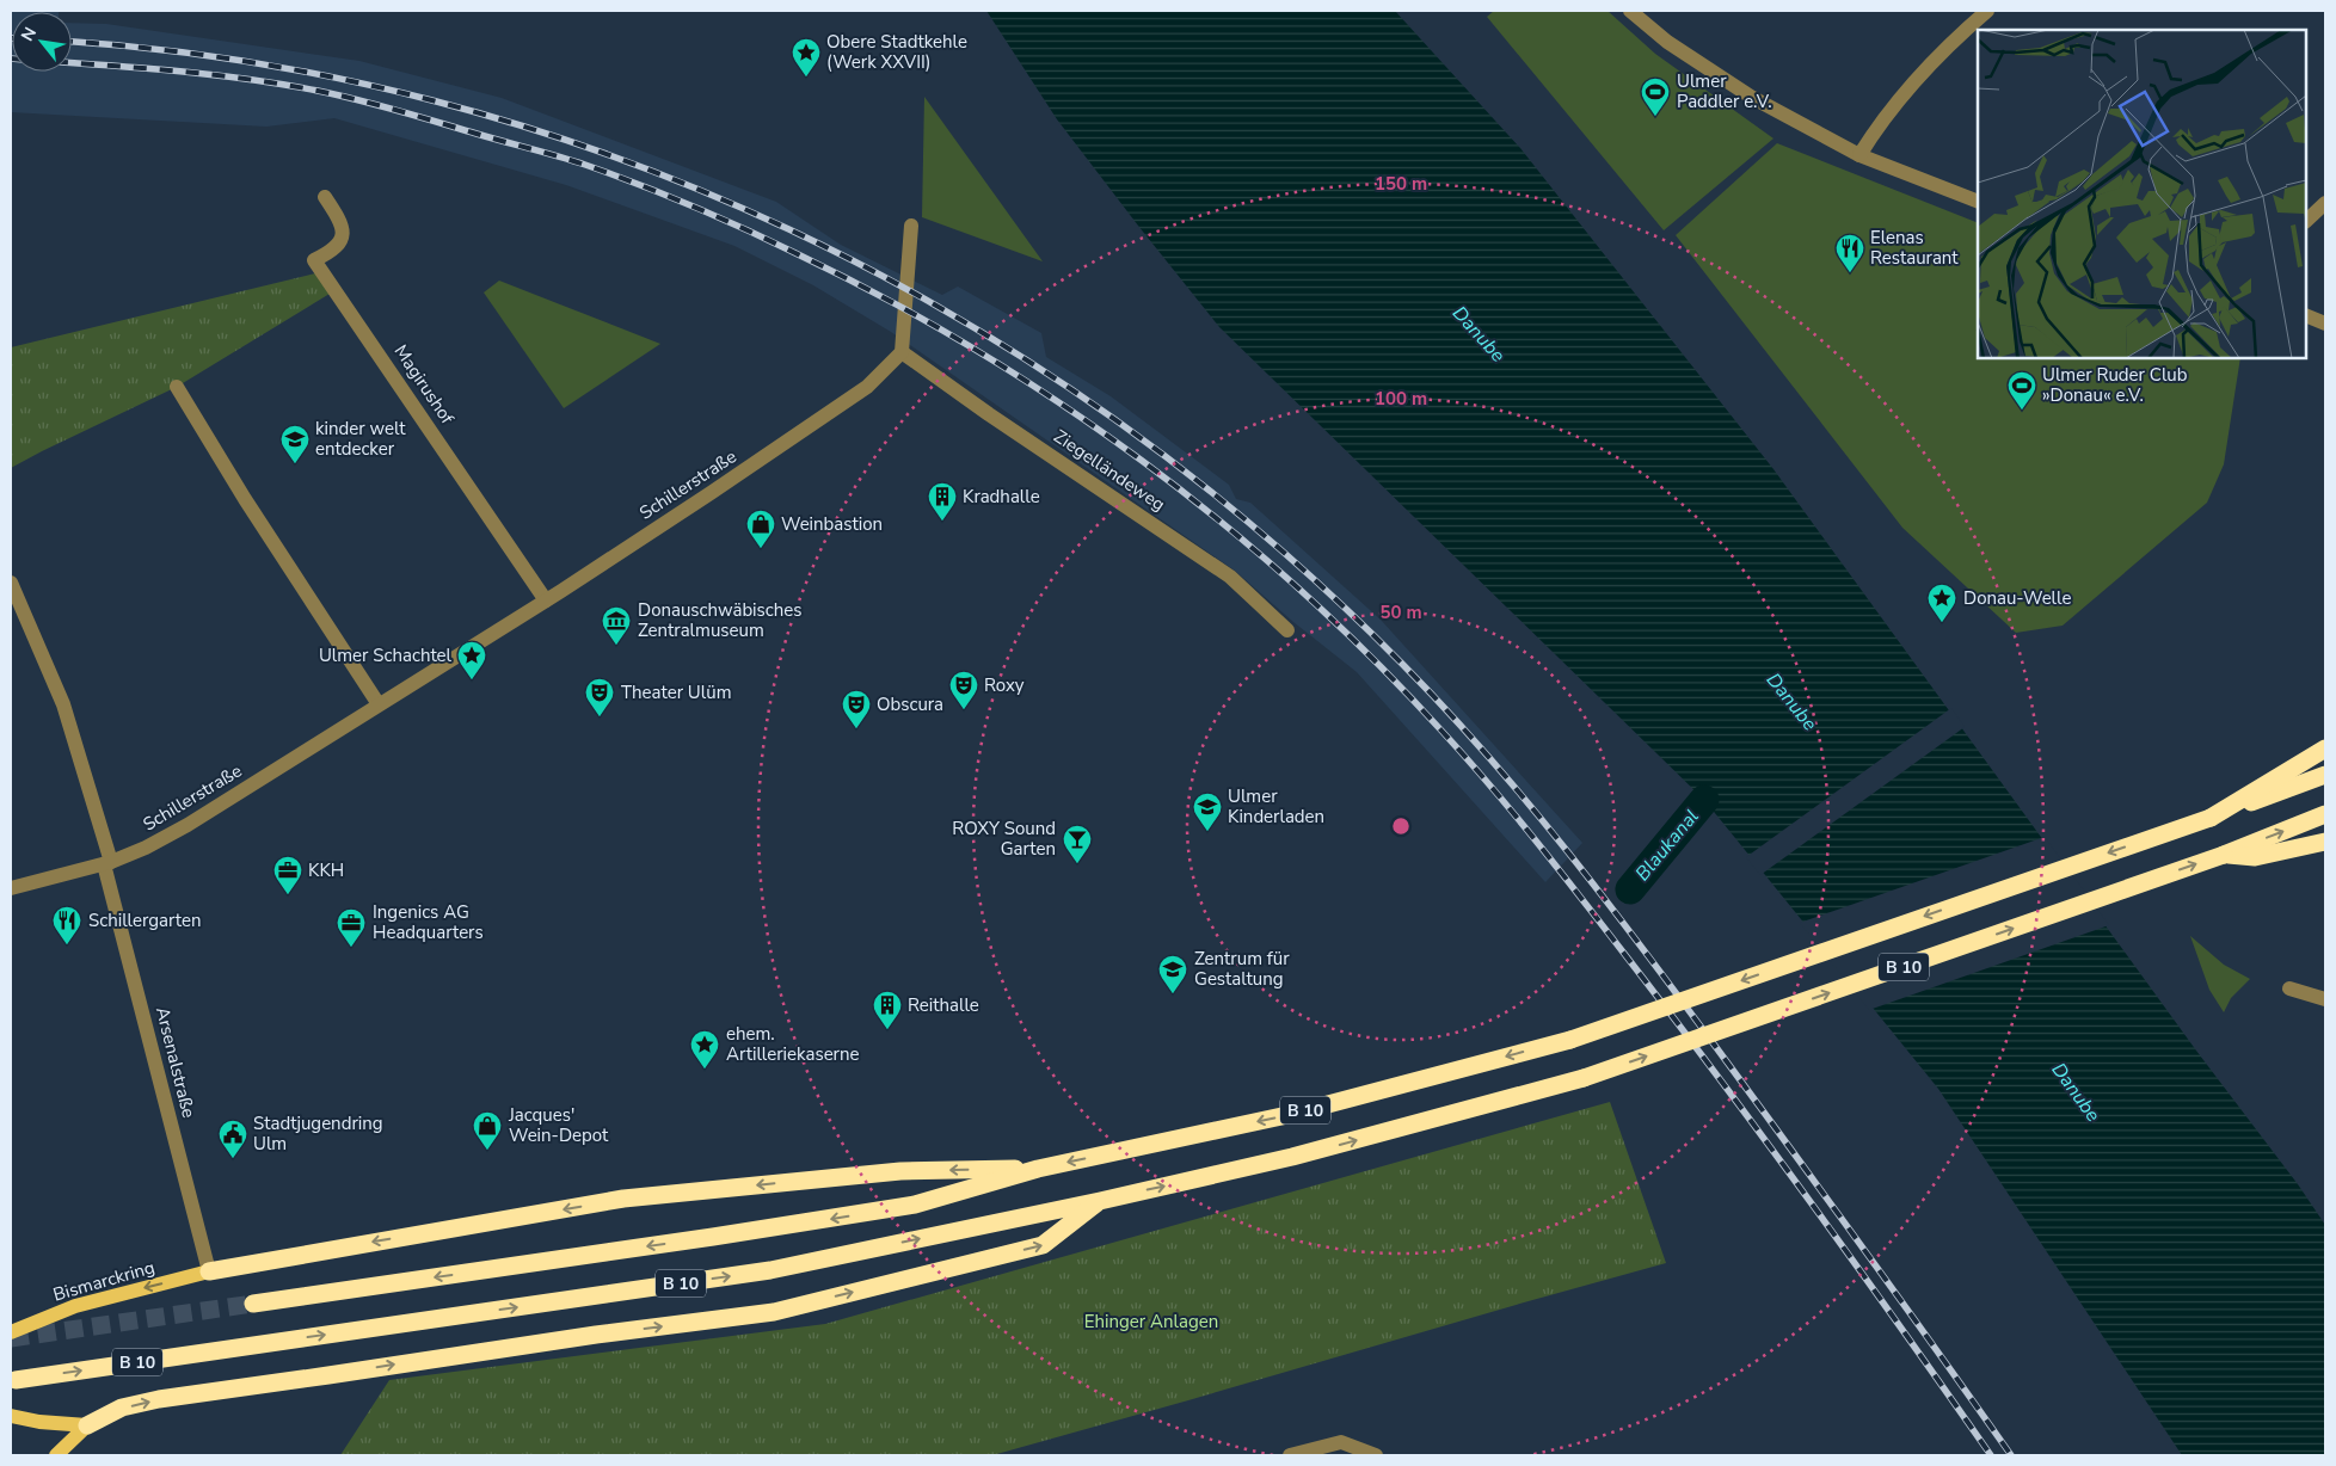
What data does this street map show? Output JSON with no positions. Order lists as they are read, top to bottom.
{
  "streets": {
    "highway": ["B 10"],
    "main road": ["Bismarckring"],
    "street": [
      "Magirushof",
      "Ziegelländeweg",
      "Schillerstraße",
      "Arsenalstraße"
    ]
  },
  "crossings": [
    ["Magirushof", "Schillerstraße"],
    ["Ziegelländeweg", "Schillerstraße"],
    ["Schillerstraße", "Arsenalstraße"],
    ["Arsenalstraße", "Bismarckring"]
  ],
  "one_way": ["Bismarckring"],
  "water": ["Danube", "Blaukanal"],
  "parks": ["Ehinger Anlagen"],
  "places": {
    "place": [
      "Obere Stadtkehle (Werk XXVII)",
      "Donau-Welle",
      "Ulmer Schachtel",
      "ehem. Artilleriekaserne"
    ],
    "sports": ["Ulmer Paddler e.V.", "Ulmer Ruder Club »Donau« e.V."],
    "restaurant": ["Elenas Restaurant", "Schillergarten"],
    "school or university": ["kinder welt entdecker", "Ulmer Kinderladen", "Zentrum für Gestaltung"],
    "building": ["Kradhalle", "Reithalle"],
    "shop": ["Weinbastion", "Jacques' Wein-Depot"],
    "museum": ["Donauschwäbisches Zentralmuseum"],
    "theatre": ["Roxy", "Theater Ulüm", "Obscura"],
    "bar": ["ROXY Sound Garten"],
    "office": ["KKH", "Ingenics AG Headquarters"],
    "public building": ["Stadtjugendring Ulm"]
  },
  "north": "top left",
  "rings": ["150 m", "100 m", "50 m"]
}
